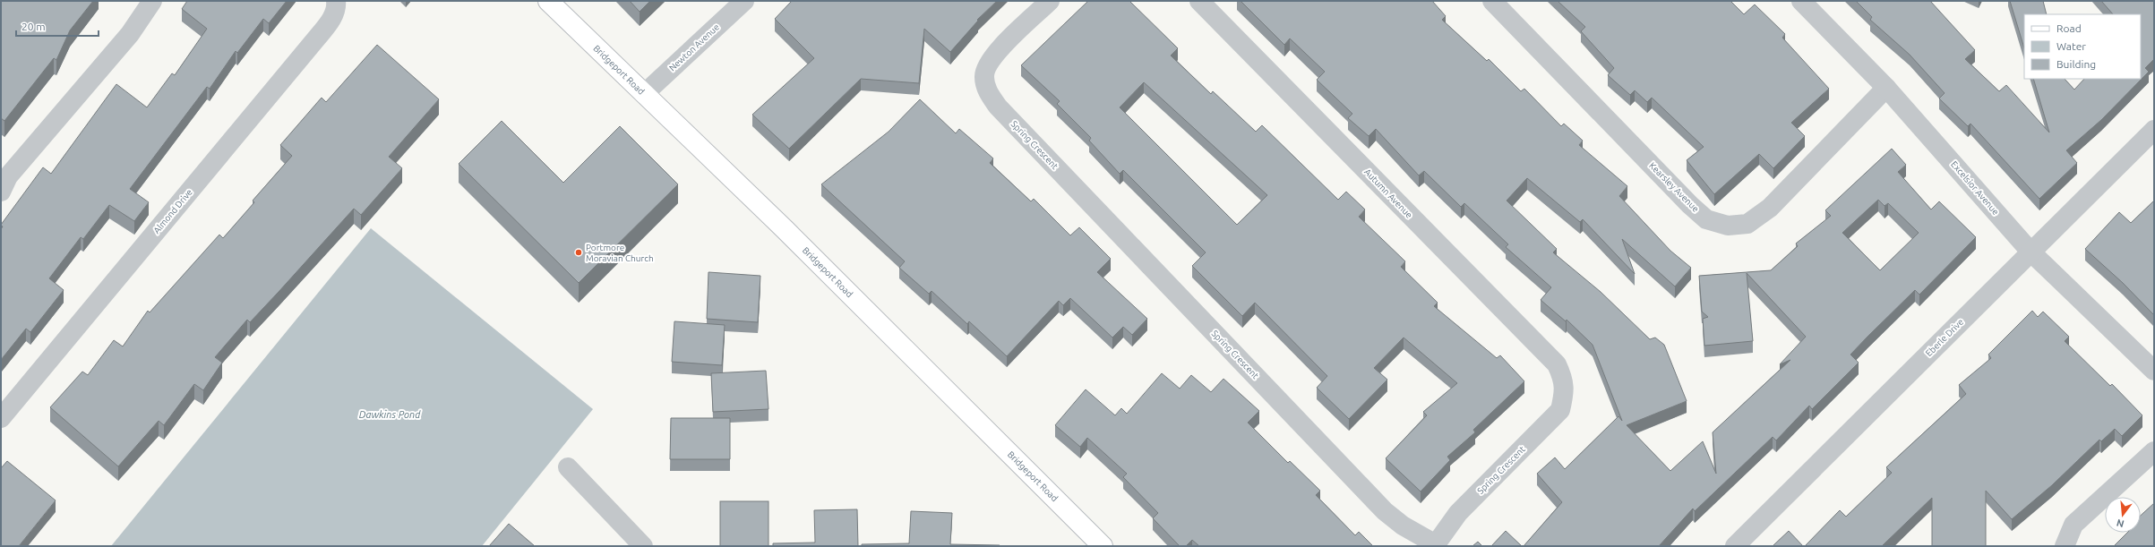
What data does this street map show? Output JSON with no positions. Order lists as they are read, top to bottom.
{
  "streets": {
    "main road": ["Bridgeport Road"],
    "street": [
      "Newton Avenue",
      "Spring Crescent",
      "Kearsley Avenue",
      "Excelsior Avenue",
      "Autumn Avenue",
      "Almond Drive",
      "Eberle Drive"
    ]
  },
  "crossings": [
    ["Newton Avenue", "Bridgeport Road"],
    ["Spring Crescent", "Autumn Avenue"],
    ["Kearsley Avenue", "Excelsior Avenue"],
    ["Excelsior Avenue", "Eberle Drive"]
  ],
  "water": ["Dawkins Pond"],
  "places": ["Portmore Moravian Church"],
  "legend": ["Road", "Water", "Building"],
  "scale_bar": "20 m",
  "north": "bottom"
}
